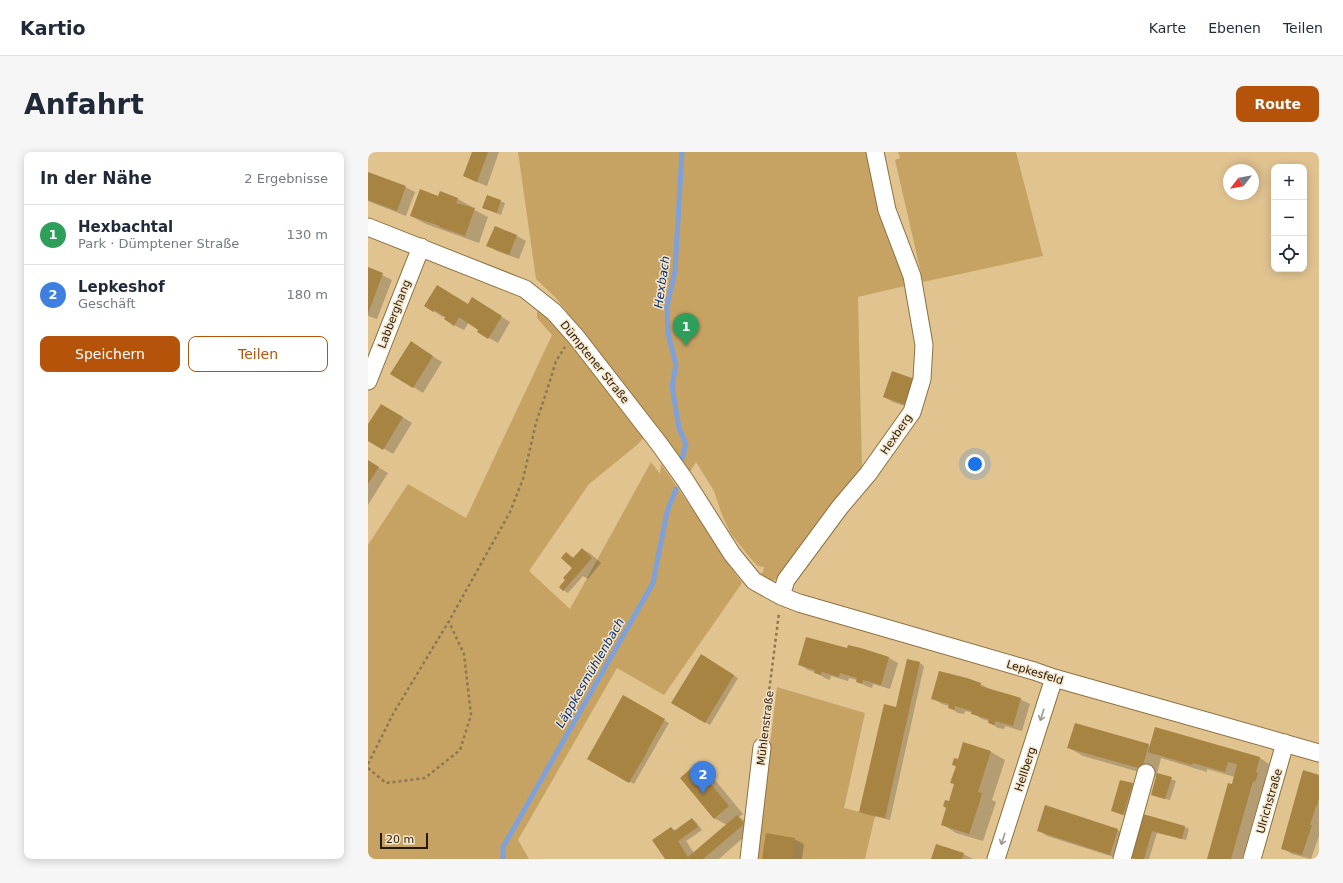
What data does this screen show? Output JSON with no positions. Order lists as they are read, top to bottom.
{
  "streets": {
    "street": [
      "Labberghang",
      "Dümptener Straße",
      "Hexberg",
      "Lepkesfeld",
      "Mühlenstraße",
      "Hellberg",
      "Ulrichstraße"
    ]
  },
  "crossings": [
    ["Labberghang", "Dümptener Straße"],
    ["Dümptener Straße", "Lepkesfeld"],
    ["Hexberg", "Lepkesfeld"],
    ["Hexberg", "Mühlenstraße"],
    ["Lepkesfeld", "Mühlenstraße"],
    ["Lepkesfeld", "Hellberg"],
    ["Lepkesfeld", "Ulrichstraße"]
  ],
  "water": ["Hexbach", "Läppkesmühlenbach"],
  "scale_bar": "20 m",
  "north": "bottom left",
  "page": {
    "header": "Kartio",
    "nav": ["Karte", "Ebenen", "Teilen"],
    "buttons": [
      "Route",
      ["Speichern", "Teilen"]
    ],
    "title": "Anfahrt",
    "heading": ["In der Nähe", "2 Ergebnisse"],
    "map_buttons": ["+", "−"],
    "list": [
      {
        "mark": "1",
        "name": "Hexbachtal",
        "note": "Park · Dümptener Straße",
        "value": "130 m"
      },
      {
        "mark": "2",
        "name": "Lepkeshof",
        "note": "Geschäft",
        "value": "180 m"
      }
    ],
    "pins": ["1", "2"],
    "scale": "20 m"
  }
}
